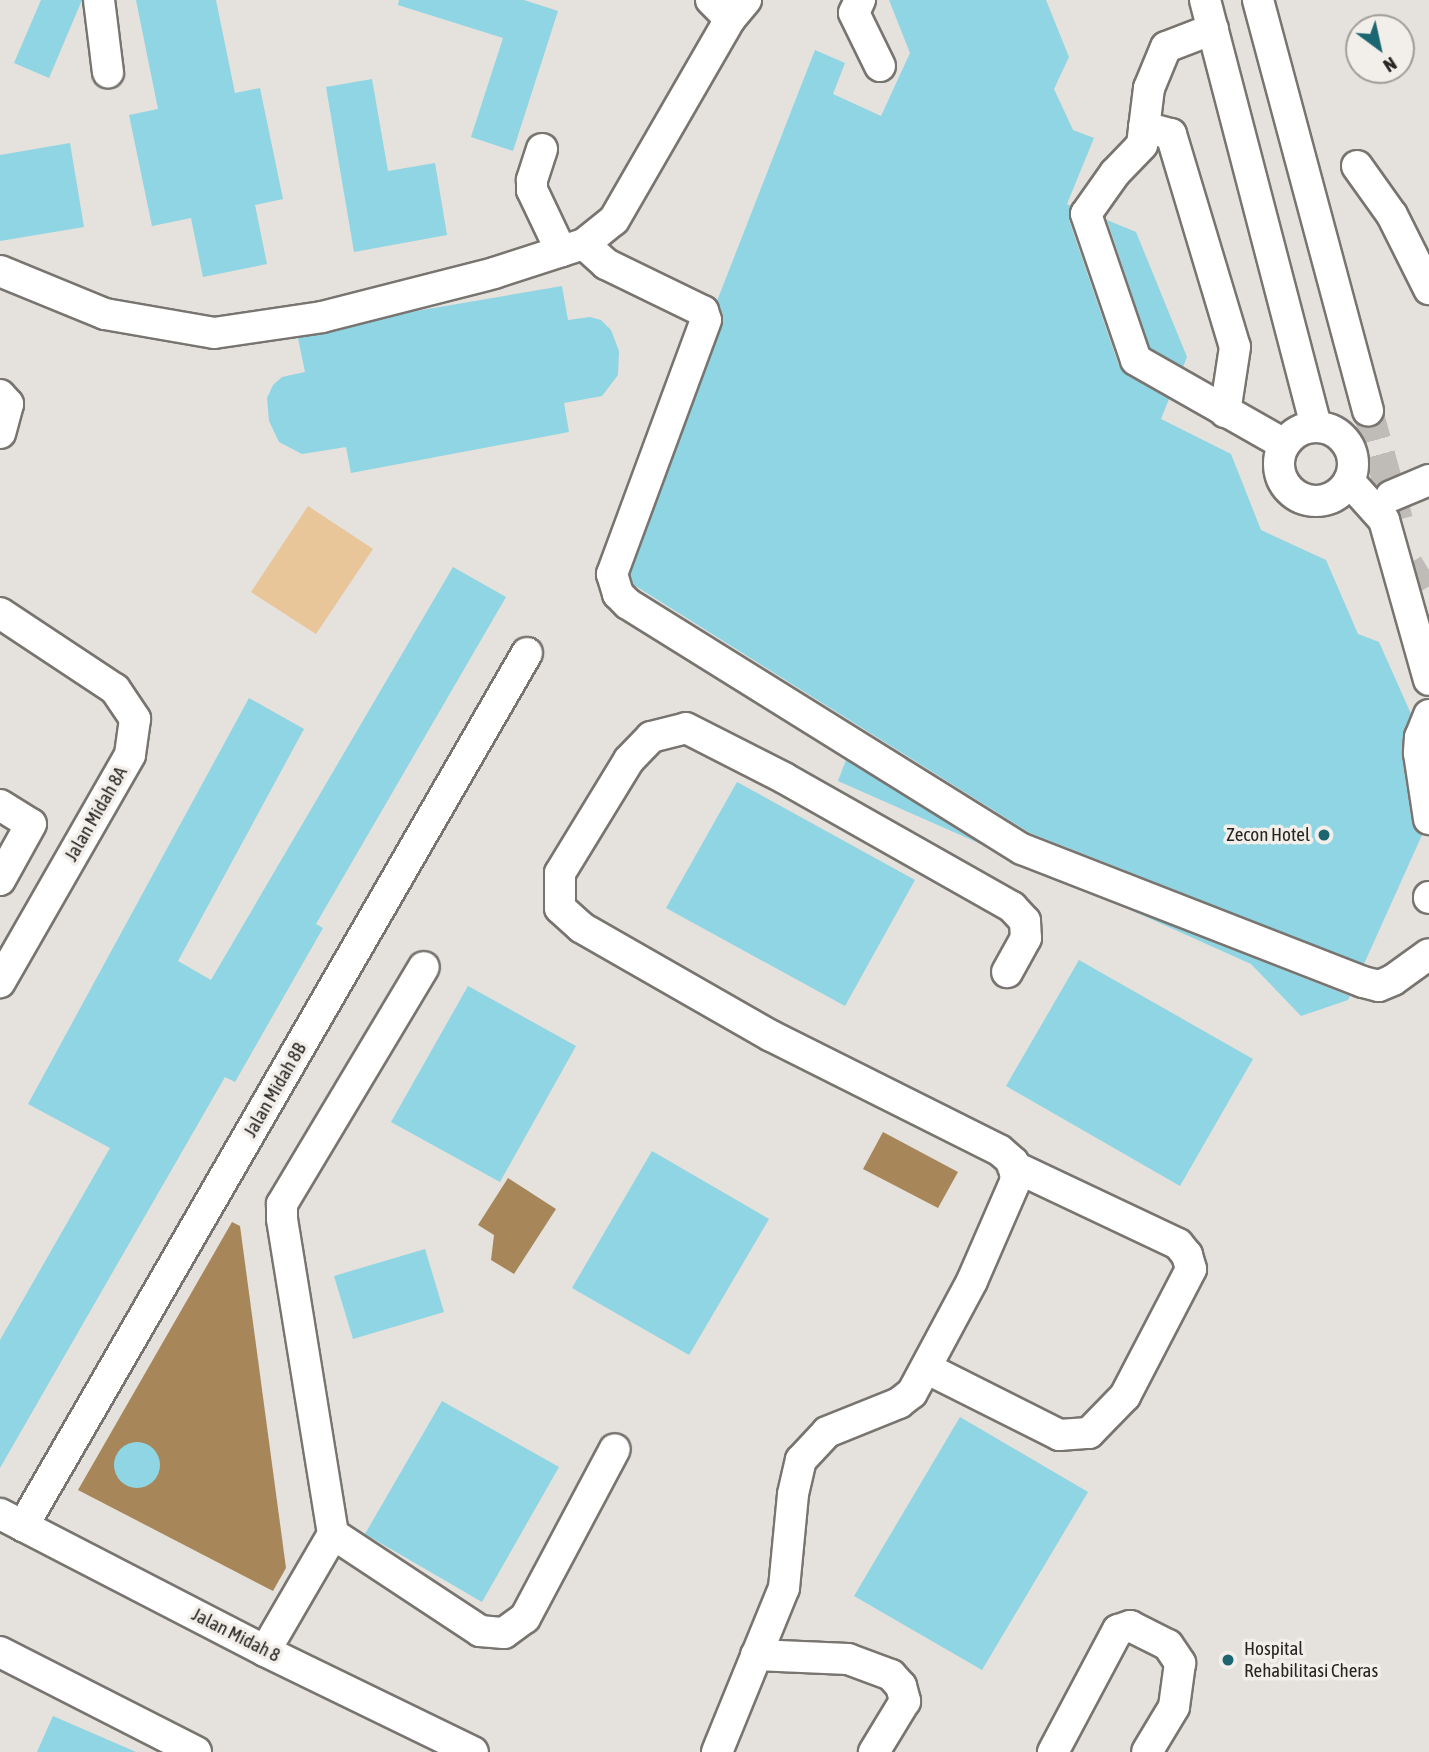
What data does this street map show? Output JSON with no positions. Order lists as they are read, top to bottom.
{
  "streets": {
    "street": ["Jalan Midah 8A", "Jalan Midah 8B", "Jalan Midah 8"]
  },
  "crossings": [
    ["Jalan Midah 8B", "Jalan Midah 8"]
  ],
  "places": ["Zecon Hotel", "Hospital Rehabilitasi Cheras"],
  "north": "bottom right"
}
